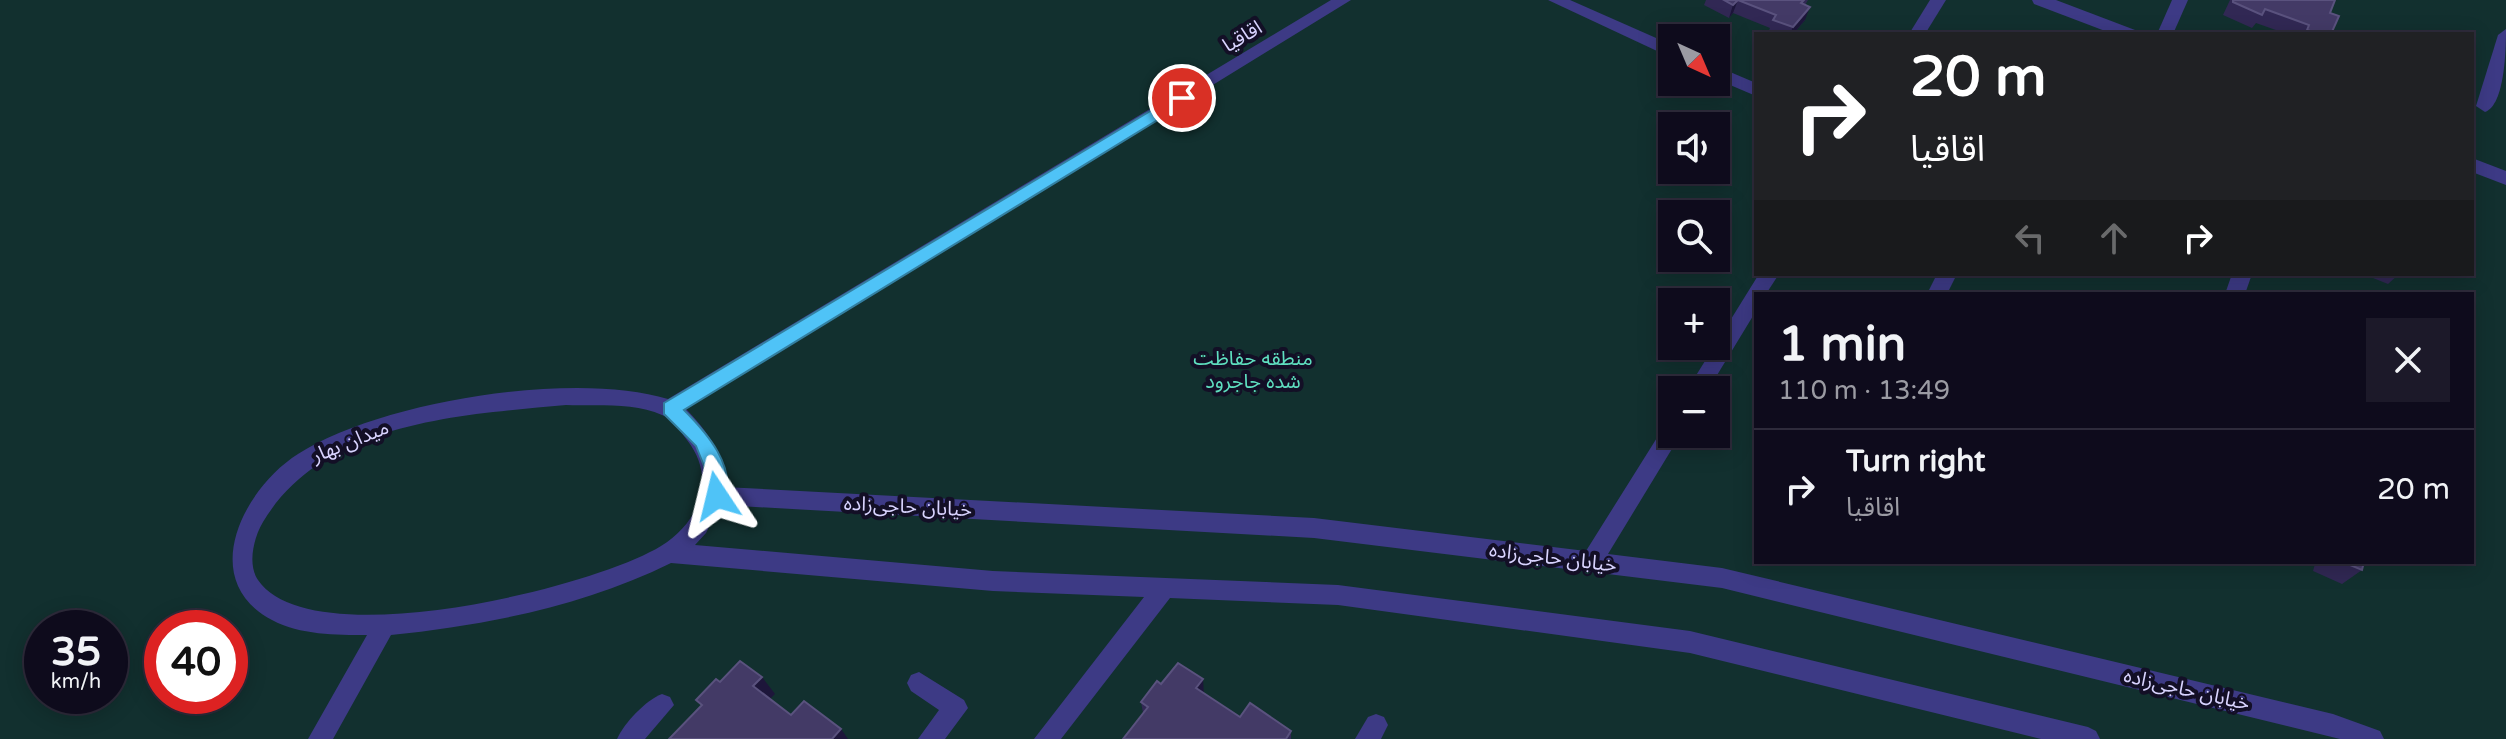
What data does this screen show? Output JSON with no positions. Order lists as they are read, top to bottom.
{
  "streets": {
    "street": ["اقاقیا", "میدان بهار", "خیابان حاجی‌زاده"]
  },
  "crossings": [
    ["اقاقیا", "میدان بهار"],
    ["میدان بهار", "خیابان حاجی‌زاده"]
  ],
  "parks": ["منطقه حفاظت شده جاجرود"],
  "north": "bottom right",
  "page": {
    "map_buttons": ["+", "−"],
    "turn": ["20 m", "اقاقیا"],
    "heading": ["1 min", "110 m · 13:49"],
    "list": [
      {
        "name": "Turn right",
        "note": "اقاقیا",
        "value": "20 m"
      }
    ],
    "speed": "35 km/h",
    "limit": "40"
  }
}
